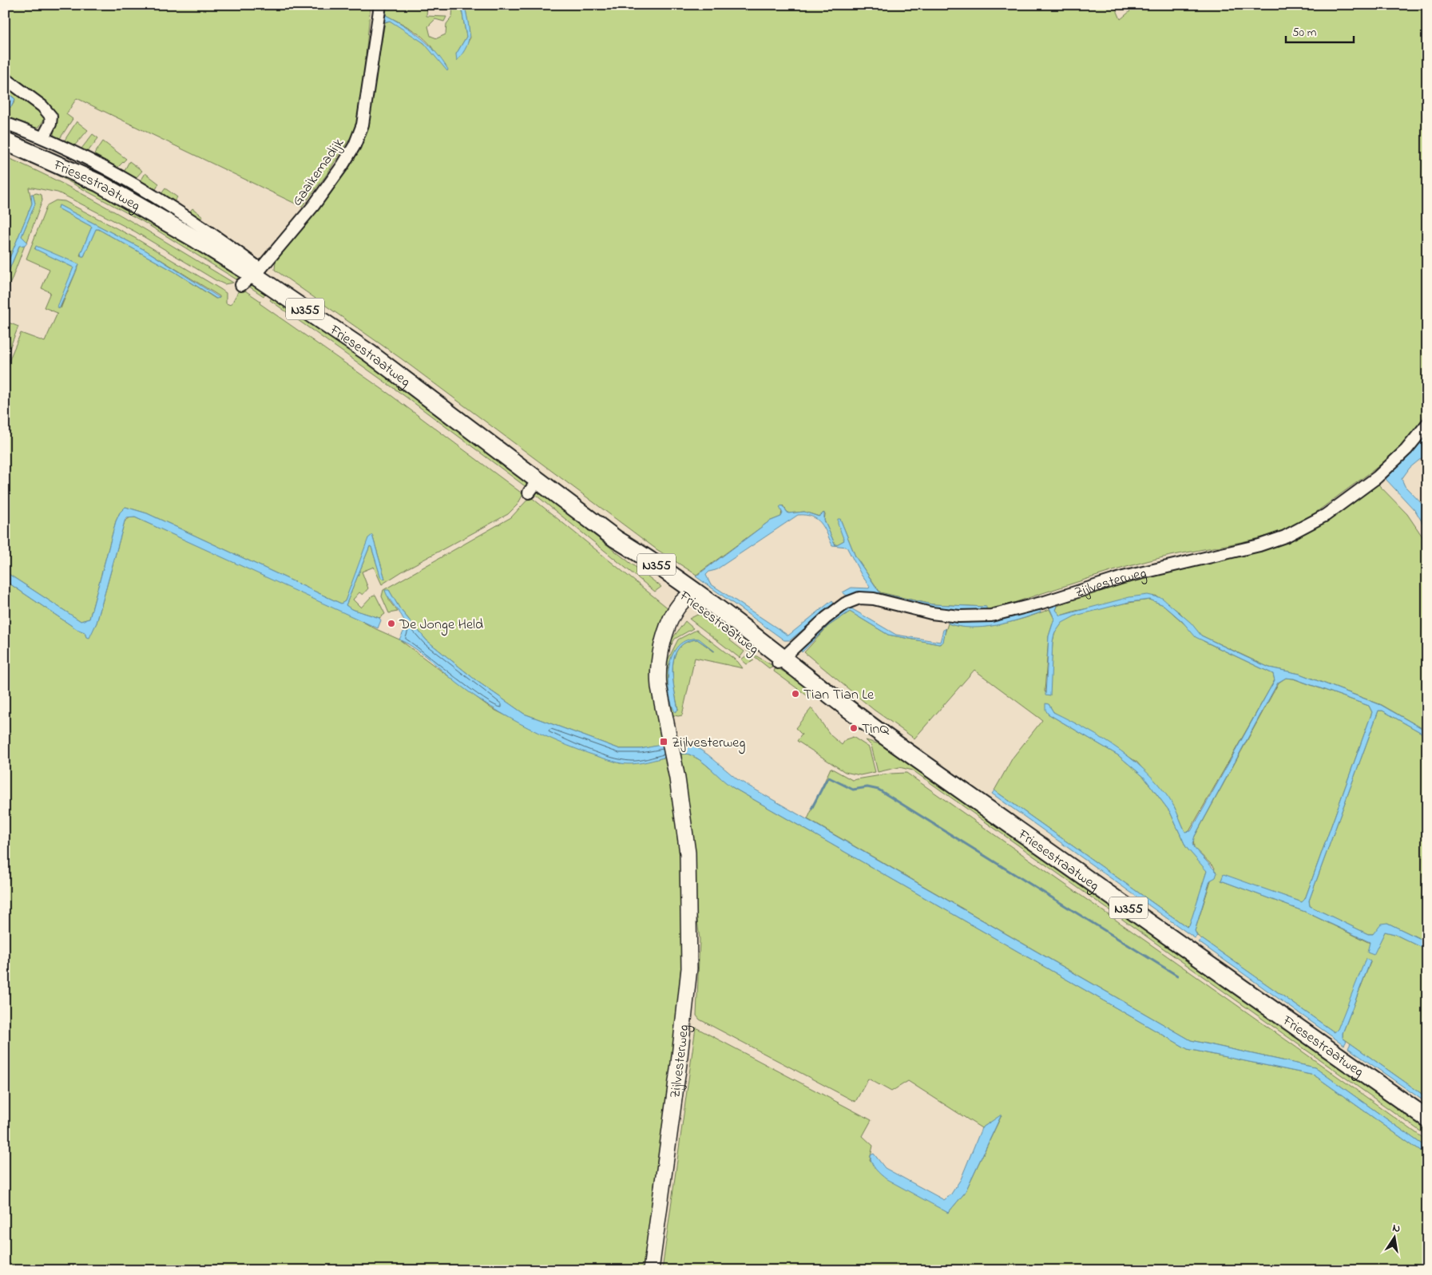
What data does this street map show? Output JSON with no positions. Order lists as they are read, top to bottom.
{
  "streets": {
    "main road": ["Friesestraatweg", "N355", "Zijlvesterweg"],
    "street": ["Gaaikemadijk"]
  },
  "crossings": [
    ["Gaaikemadijk", "Friesestraatweg"],
    ["Friesestraatweg", "Zijlvesterweg"]
  ],
  "places": {
    "other": ["De Jonge Held", "Tian Tian Le", "TinQ"],
    "transit": ["Zijlvesterweg"]
  },
  "scale_bar": "50 m",
  "north": "top"
}
